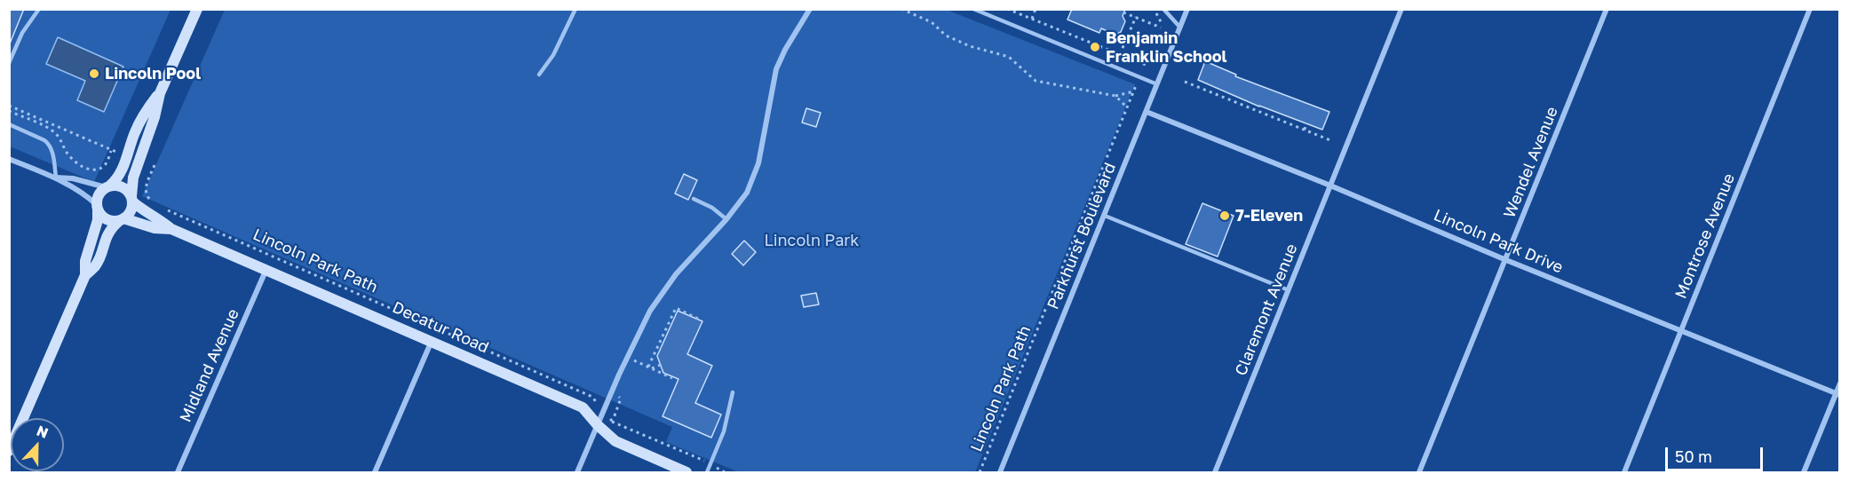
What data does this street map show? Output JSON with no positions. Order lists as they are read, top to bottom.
{
  "streets": {
    "street": [
      "Wendel Avenue",
      "Parkhurst Boulevard",
      "Montrose Avenue",
      "Lincoln Park Drive",
      "Claremont Avenue",
      "Decatur Road",
      "Midland Avenue"
    ],
    "path": ["Lincoln Park Path"]
  },
  "crossings": [
    ["Wendel Avenue", "Lincoln Park Drive"],
    ["Parkhurst Boulevard", "Lincoln Park Drive"],
    ["Montrose Avenue", "Lincoln Park Drive"],
    ["Lincoln Park Drive", "Claremont Avenue"],
    ["Decatur Road", "Midland Avenue"]
  ],
  "parks": ["Lincoln Park"],
  "places": ["Benjamin Franklin School", "Lincoln Pool", "7-Eleven"],
  "scale_bar": "50 m",
  "north": "top"
}
